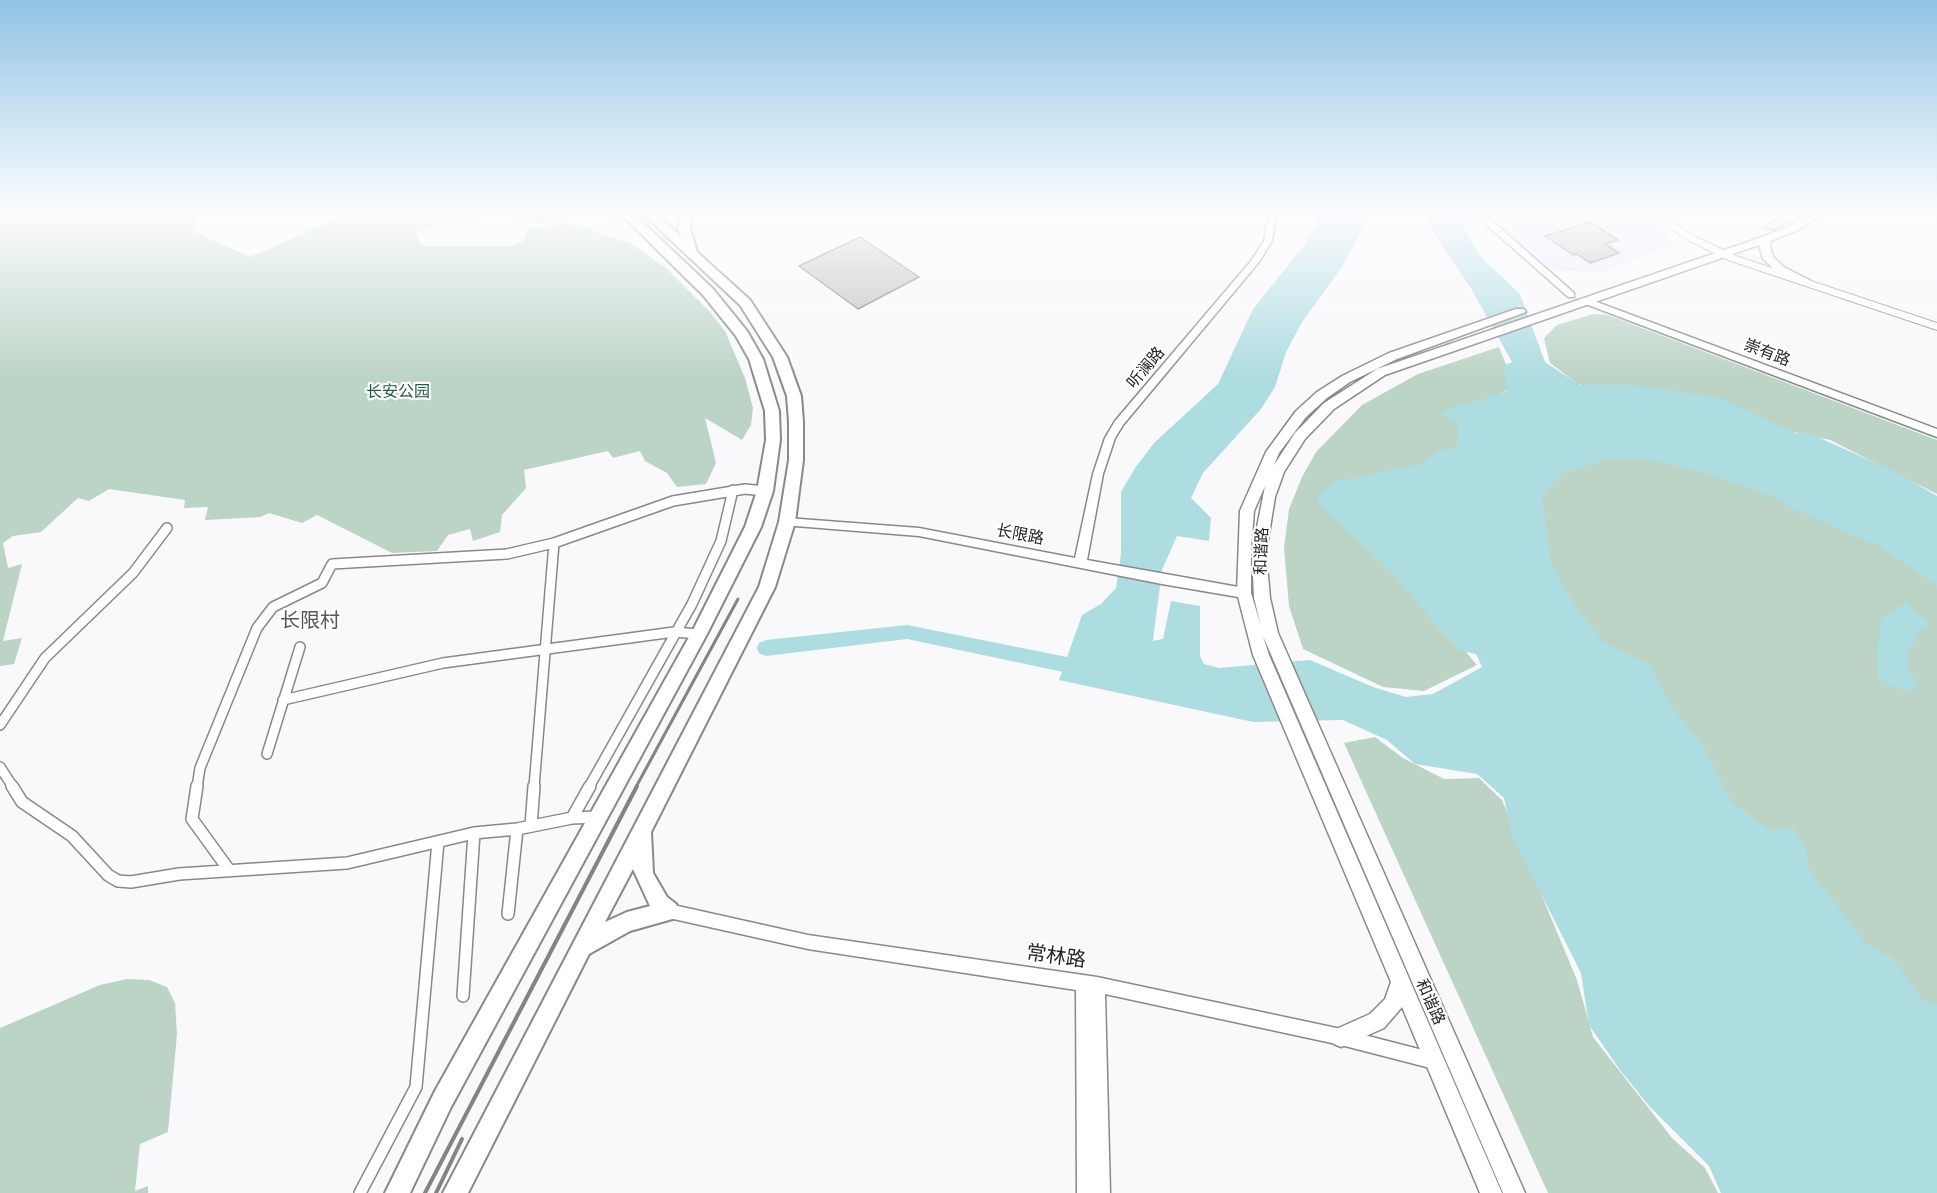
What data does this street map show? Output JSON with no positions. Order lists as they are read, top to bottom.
{
  "streets": {
    "main road": ["和谐路"],
    "street": [
      "崇有路",
      "听澜路",
      "长限路",
      "常林路"
    ]
  },
  "crossings": [
    ["崇有路", "和谐路"],
    ["听澜路", "长限路"],
    ["长限路", "和谐路"],
    ["和谐路", "常林路"]
  ],
  "districts": ["长限村"],
  "parks": ["长安公园"]
}
